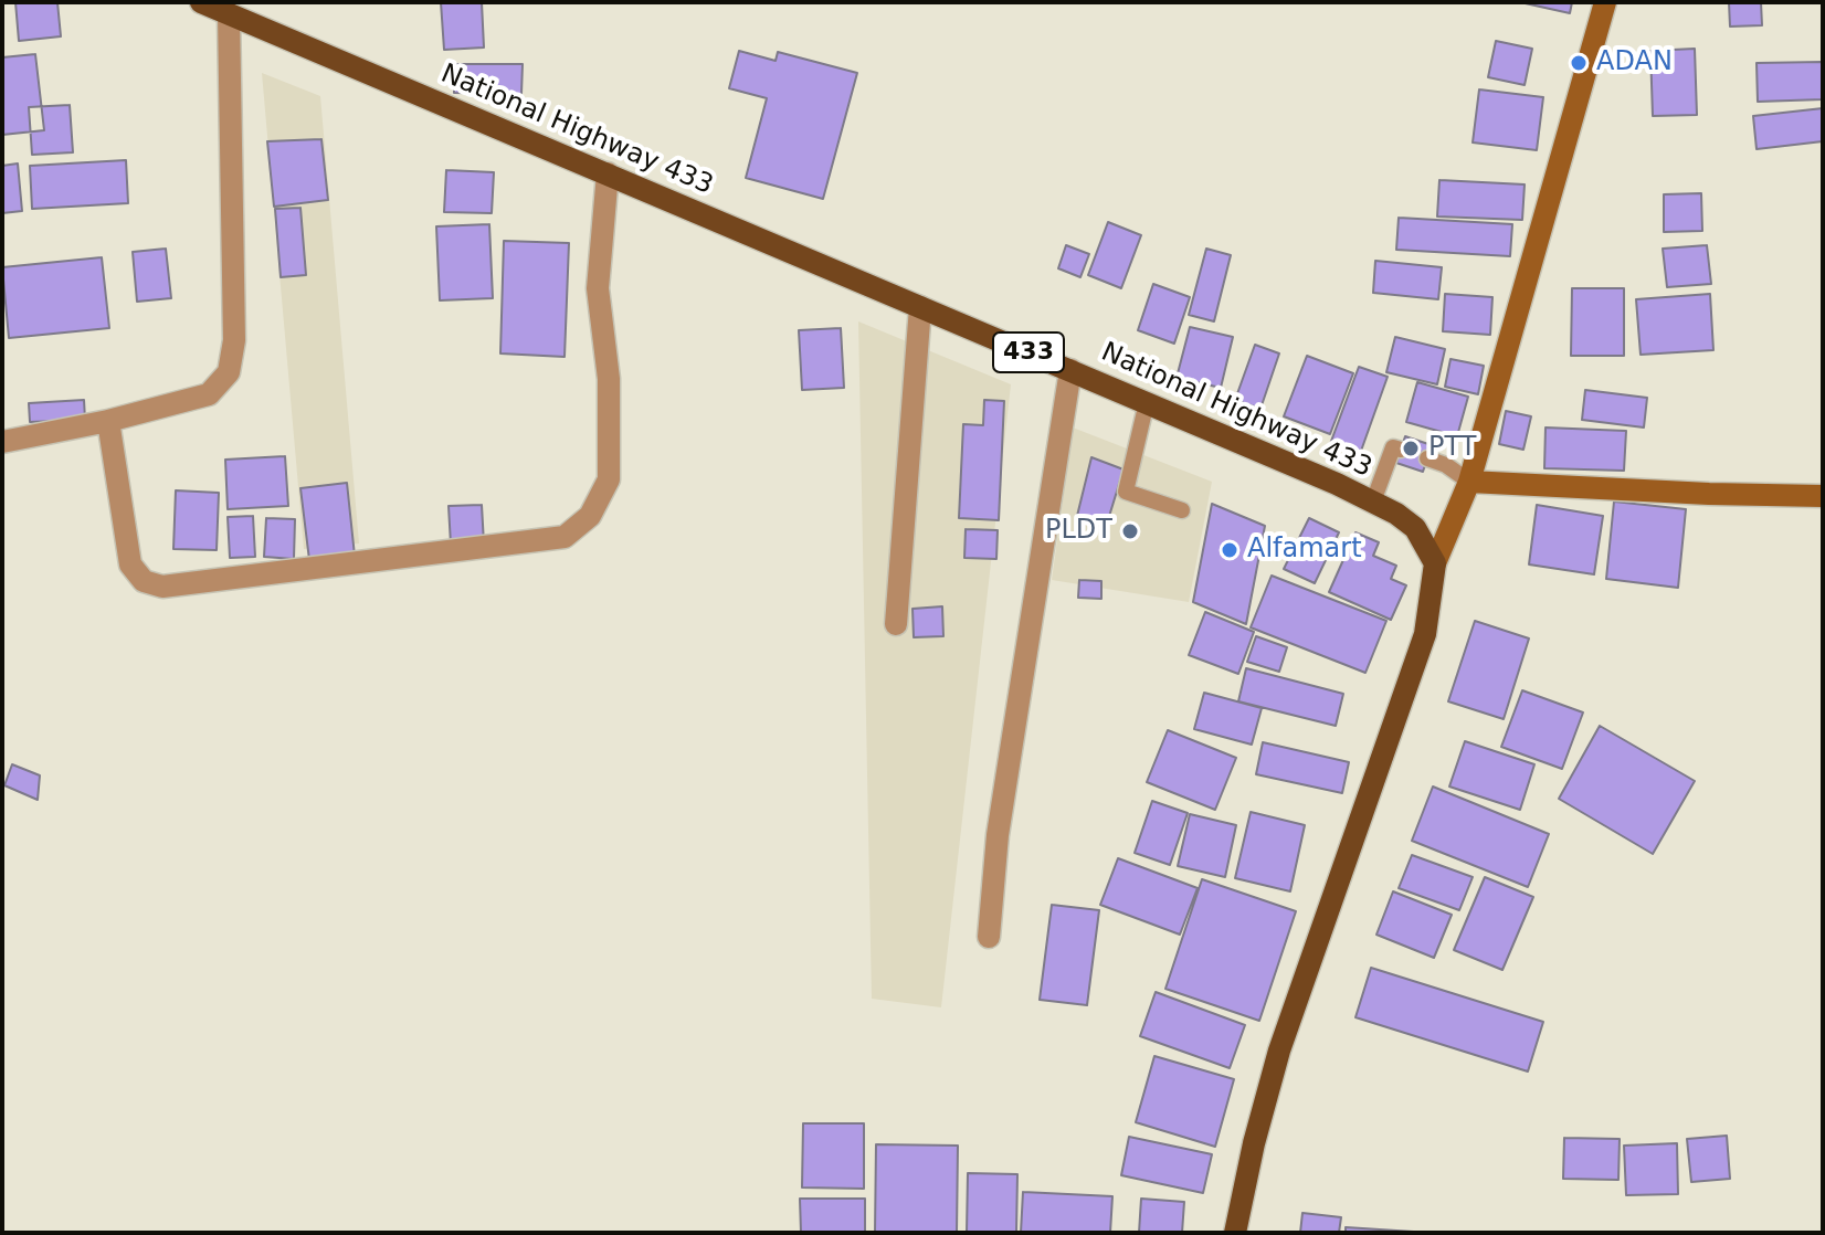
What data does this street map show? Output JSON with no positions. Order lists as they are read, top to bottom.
{
  "streets": {
    "main road": ["National Highway 433", "433"]
  },
  "places": [
    "ADAN",
    "PTT",
    "PLDT",
    "Alfamart"
  ]
}
